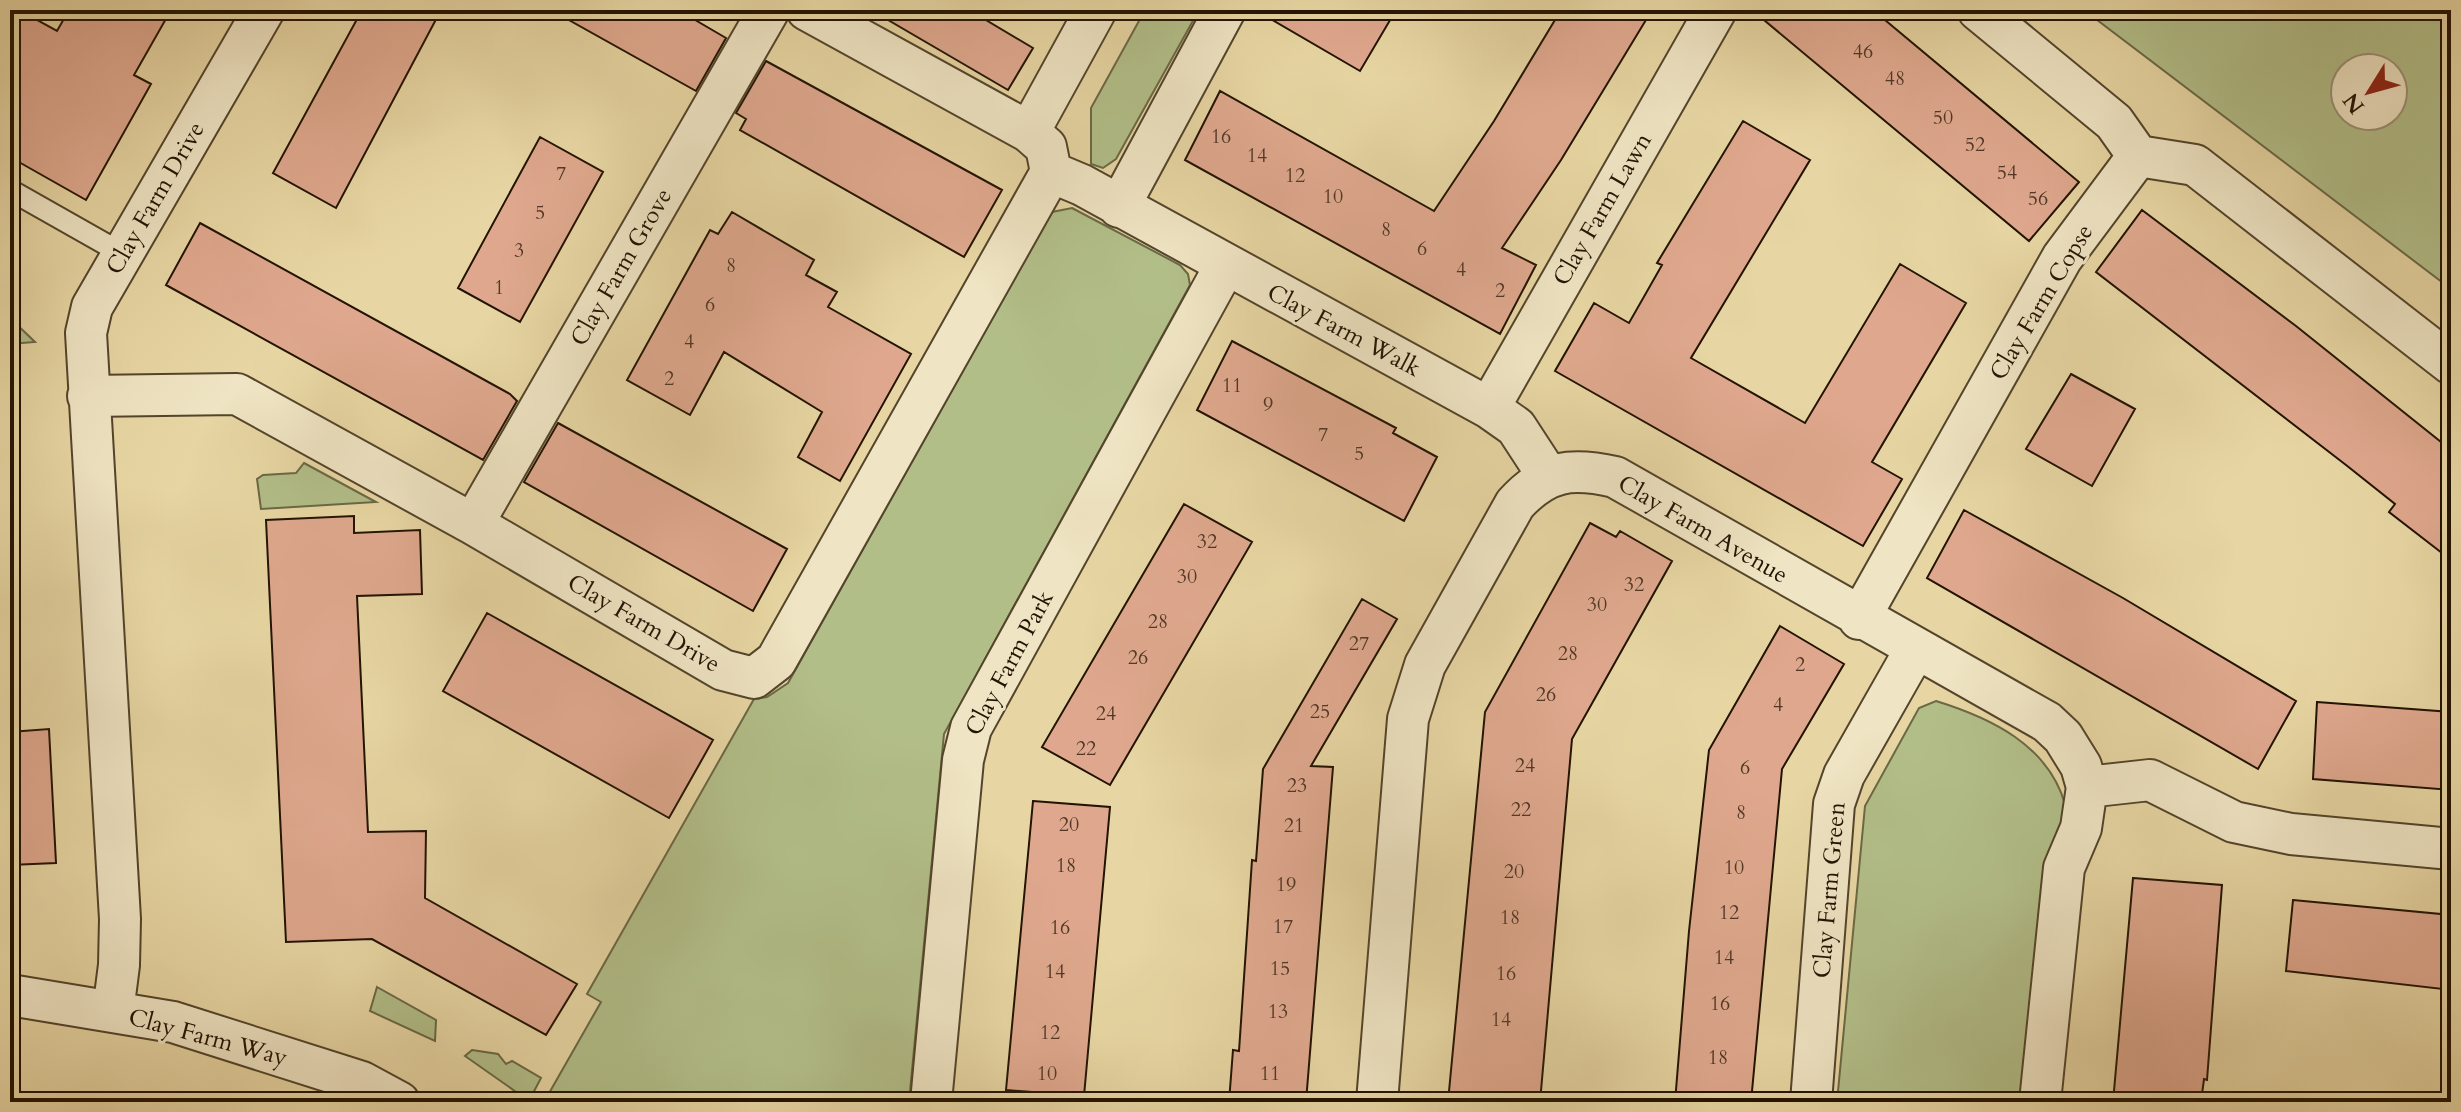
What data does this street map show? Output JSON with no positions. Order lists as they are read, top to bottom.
{
  "streets": {
    "street": [
      "Clay Farm Drive",
      "Clay Farm Lawn",
      "Clay Farm Grove",
      "Clay Farm Copse",
      "Clay Farm Walk",
      "Clay Farm Avenue",
      "Clay Farm Park",
      "Clay Farm Green",
      "Clay Farm Way"
    ]
  },
  "crossings": [
    ["Clay Farm Drive", "Clay Farm Grove"],
    ["Clay Farm Drive", "Clay Farm Walk"],
    ["Clay Farm Drive", "Clay Farm Way"],
    ["Clay Farm Lawn", "Clay Farm Walk"],
    ["Clay Farm Copse", "Clay Farm Avenue"],
    ["Clay Farm Walk", "Clay Farm Avenue"],
    ["Clay Farm Walk", "Clay Farm Park"],
    ["Clay Farm Avenue", "Clay Farm Green"]
  ],
  "house_numbers": [
    "46",
    "48",
    "50",
    "16",
    "52",
    "14",
    "54",
    "7",
    "12",
    "10",
    "56",
    "5",
    "8",
    "6",
    "3",
    "8",
    "4",
    "1",
    "2",
    "6",
    "4",
    "2",
    "11",
    "9",
    "7",
    "5",
    "32",
    "30",
    "32",
    "30",
    "28",
    "27",
    "28",
    "26",
    "2",
    "26",
    "4",
    "25",
    "24",
    "22",
    "24",
    "6",
    "23",
    "22",
    "8",
    "20",
    "21",
    "18",
    "10",
    "20",
    "19",
    "12",
    "18",
    "17",
    "16",
    "14",
    "15",
    "14",
    "16",
    "16",
    "13",
    "14",
    "12",
    "18",
    "10",
    "11"
  ],
  "north": "bottom left"
}
